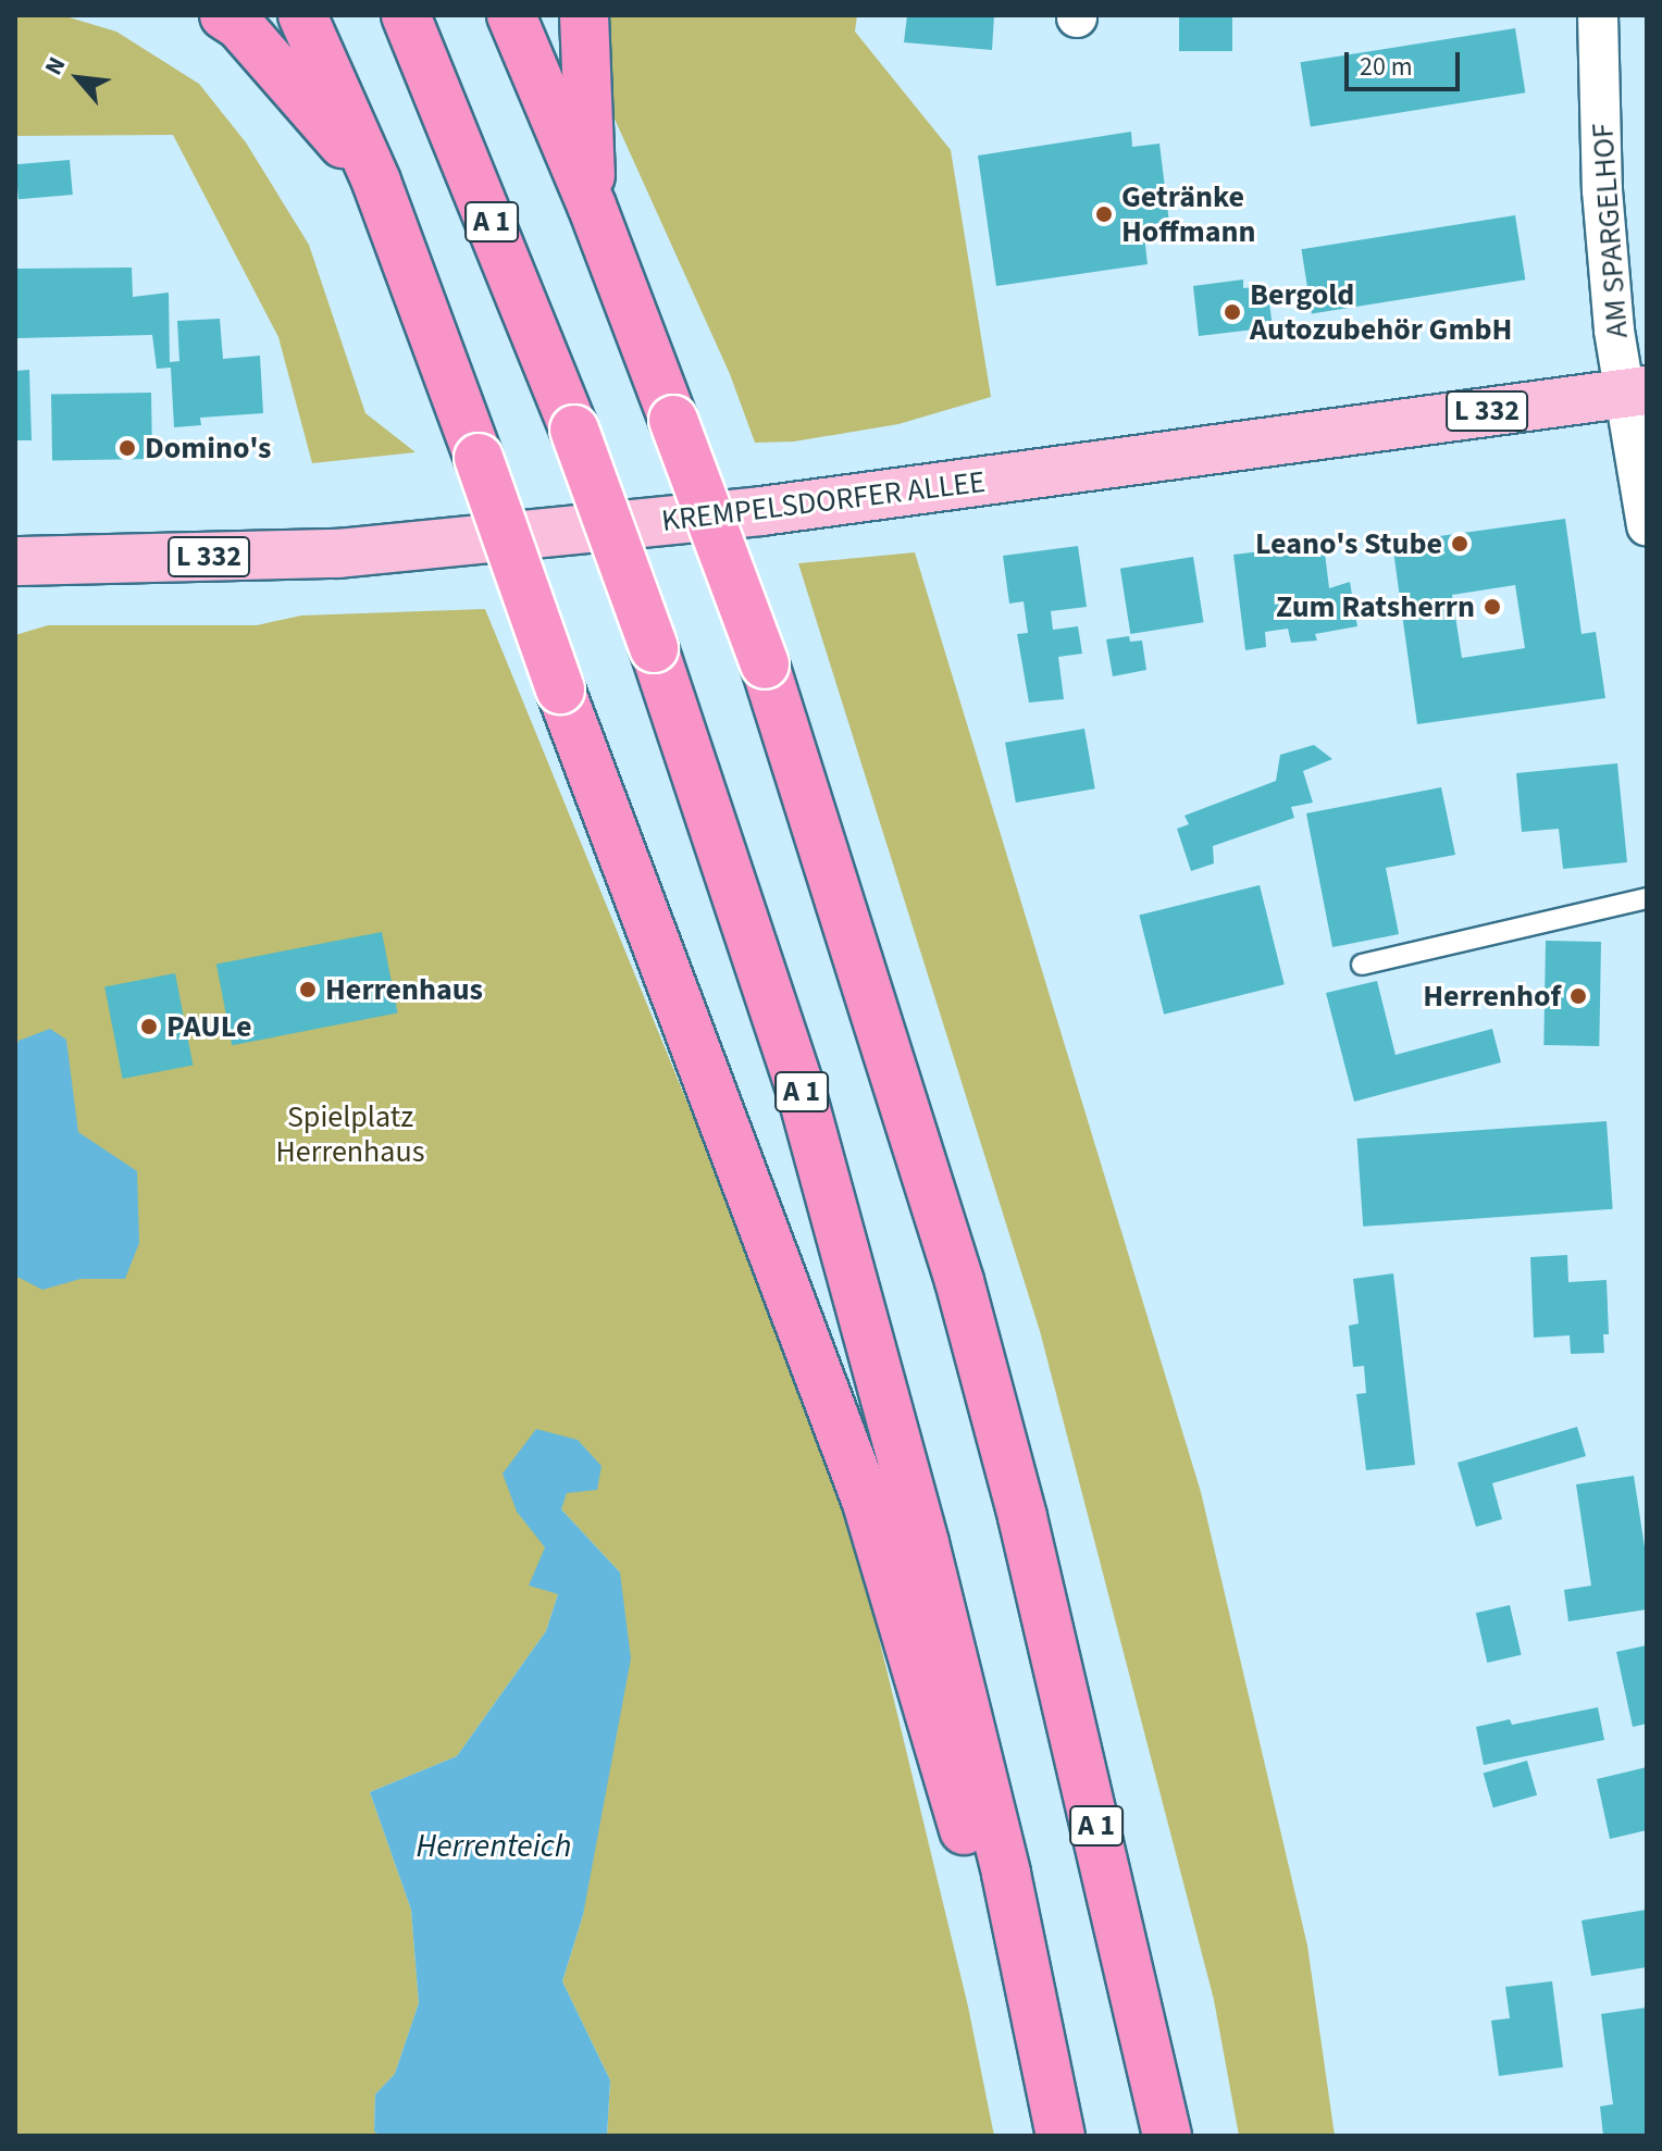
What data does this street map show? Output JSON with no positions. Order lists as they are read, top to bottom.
{
  "streets": {
    "highway": ["A 1"],
    "main road": ["L 332", "KREMPELSDORFER ALLEE"],
    "street": ["AM SPARGELHOF"]
  },
  "crossings": [
    ["AM SPARGELHOF", "KREMPELSDORFER ALLEE"]
  ],
  "water": ["Herrenteich"],
  "parks": ["Spielplatz Herrenhaus"],
  "places": [
    "Getränke Hoffmann",
    "Bergold Autozubehör GmbH",
    "Domino's",
    "Leano's Stube",
    "Zum Ratsherrn",
    "Herrenhaus",
    "Herrenhof",
    "PAULe"
  ],
  "scale_bar": "20 m",
  "north": "top left"
}
